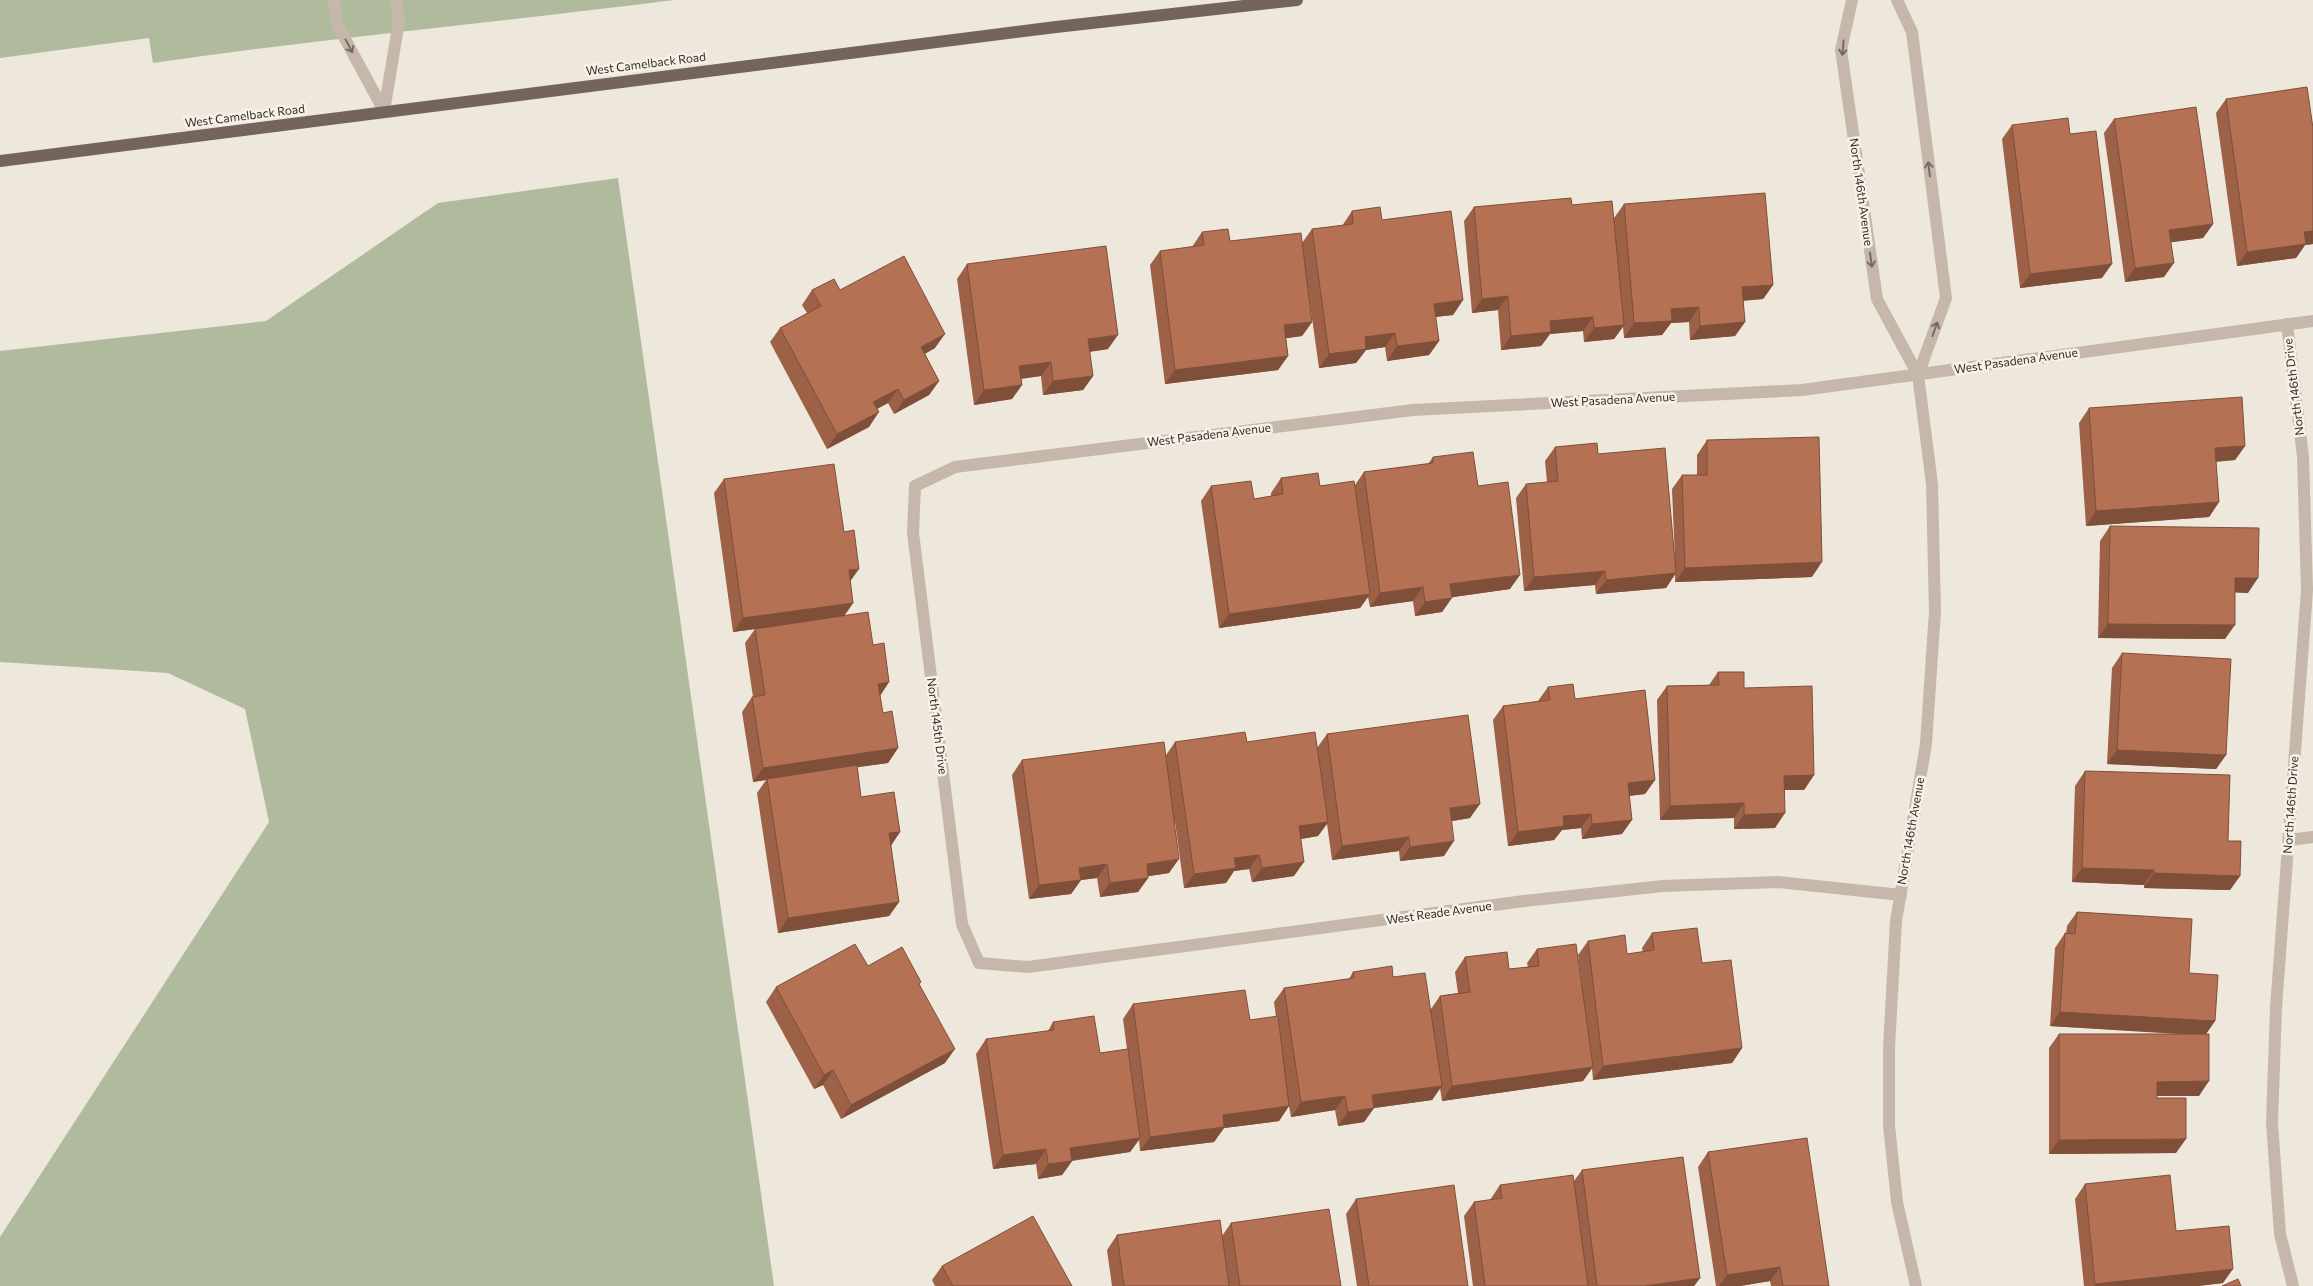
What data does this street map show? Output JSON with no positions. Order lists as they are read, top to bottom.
{
  "streets": {
    "main road": ["West Camelback Road"],
    "street": [
      "North 146th Avenue",
      "West Pasadena Avenue",
      "North 146th Drive",
      "North 145th Drive",
      "West Reade Avenue"
    ]
  },
  "crossings": [
    ["North 146th Avenue", "West Pasadena Avenue"],
    ["North 146th Avenue", "West Reade Avenue"],
    ["West Pasadena Avenue", "North 146th Drive"],
    ["West Pasadena Avenue", "North 145th Drive"],
    ["North 145th Drive", "West Reade Avenue"]
  ]
}
